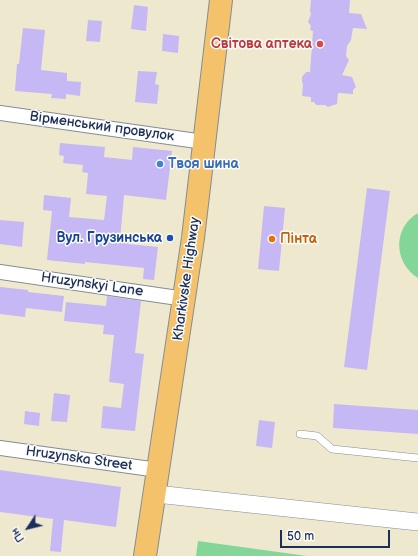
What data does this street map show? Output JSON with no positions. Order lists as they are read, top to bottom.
{
  "streets": {
    "main road": ["Kharkivske Highway"],
    "street": ["Вірменський провулок", "Hruzynskyi Lane", "Hruzynska Street"]
  },
  "crossings": [
    ["Вірменський провулок", "Kharkivske Highway"],
    ["Kharkivske Highway", "Hruzynskyi Lane"],
    ["Kharkivske Highway", "Hruzynska Street"]
  ],
  "places": [
    "Світова аптека",
    "Твоя шина",
    "Вул. Грузинська",
    "Пінта"
  ],
  "scale_bar": "50 m",
  "north": "bottom left"
}
